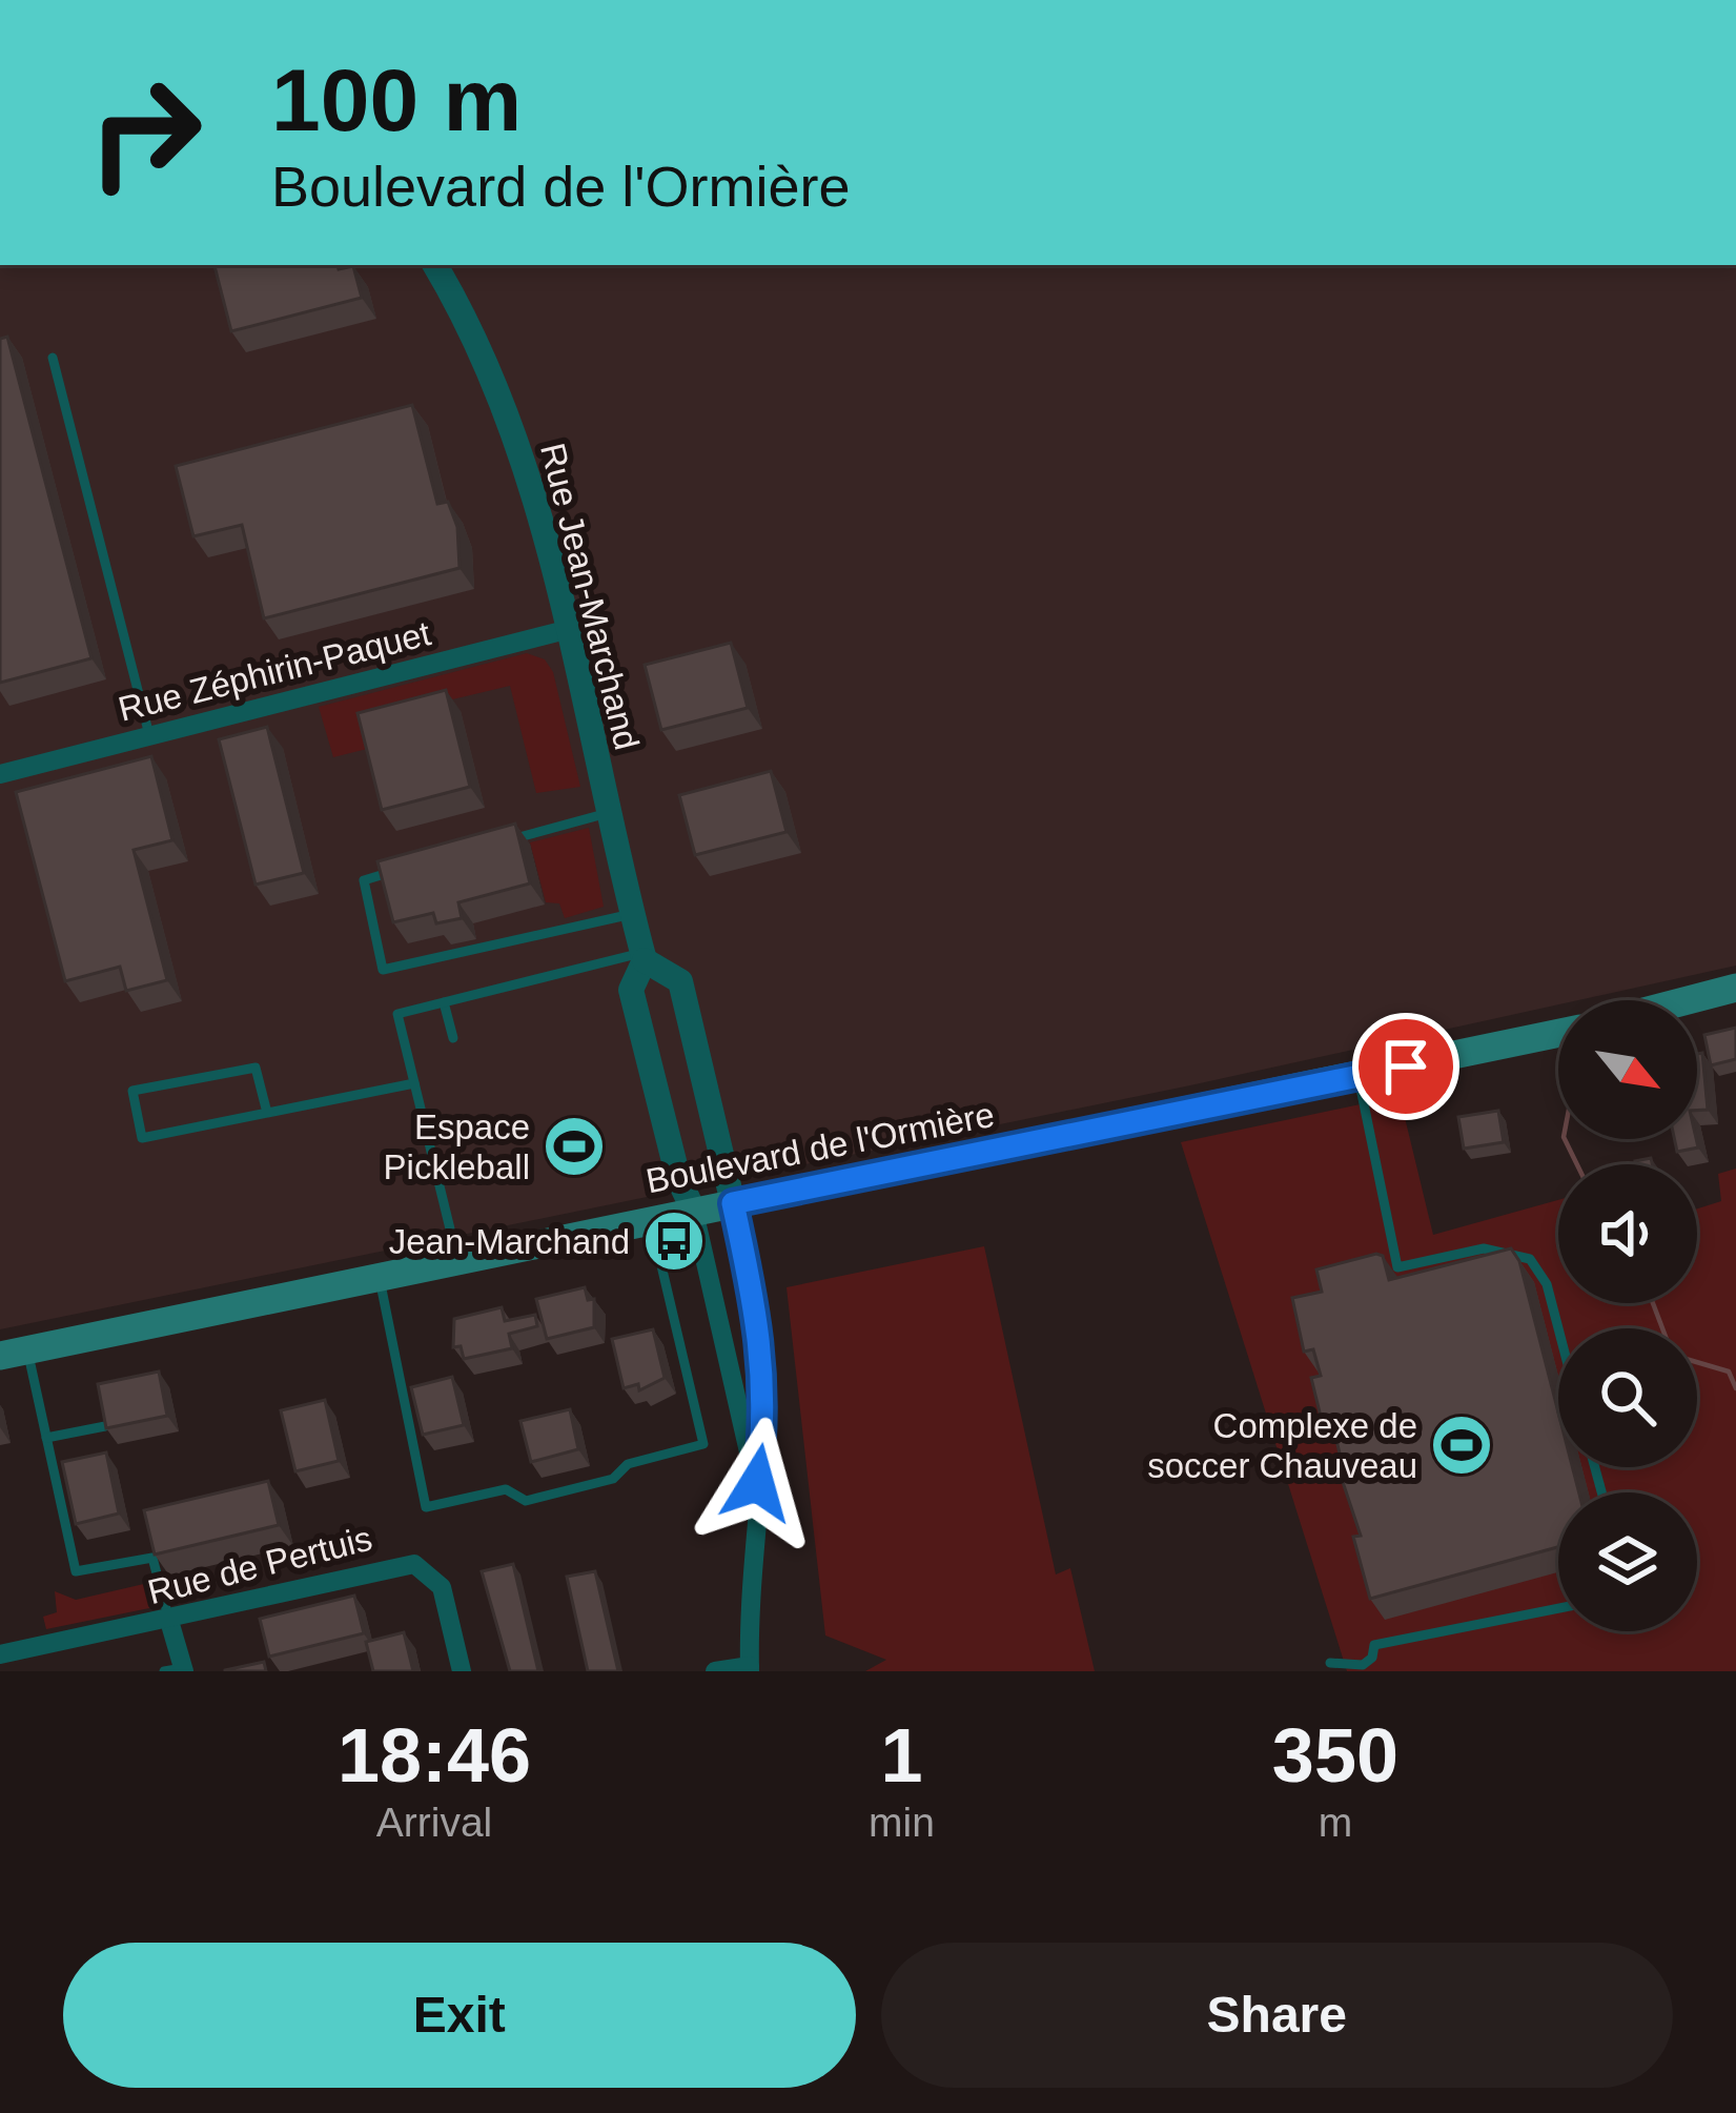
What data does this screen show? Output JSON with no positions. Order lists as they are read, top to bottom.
{
  "streets": {
    "main road": ["Boulevard de l'Ormière"],
    "street": ["Rue Jean-Marchand", "Rue Zéphirin-Paquet", "Rue de Pertuis"]
  },
  "crossings": [
    ["Rue Jean-Marchand", "Rue Zéphirin-Paquet"],
    ["Rue Jean-Marchand", "Boulevard de l'Ormière"]
  ],
  "places": {
    "sports": ["Espace Pickleball", "Complexe de soccer Chauveau"],
    "bus stop": ["Jean-Marchand"]
  },
  "north": "bottom right",
  "page": {
    "turn": ["100 m", "Boulevard de l'Ormière"],
    "eta": [
      "18:46",
      "Arrival",
      "1",
      "min",
      "350",
      "m"
    ],
    "buttons": ["Exit", "Share"]
  }
}
